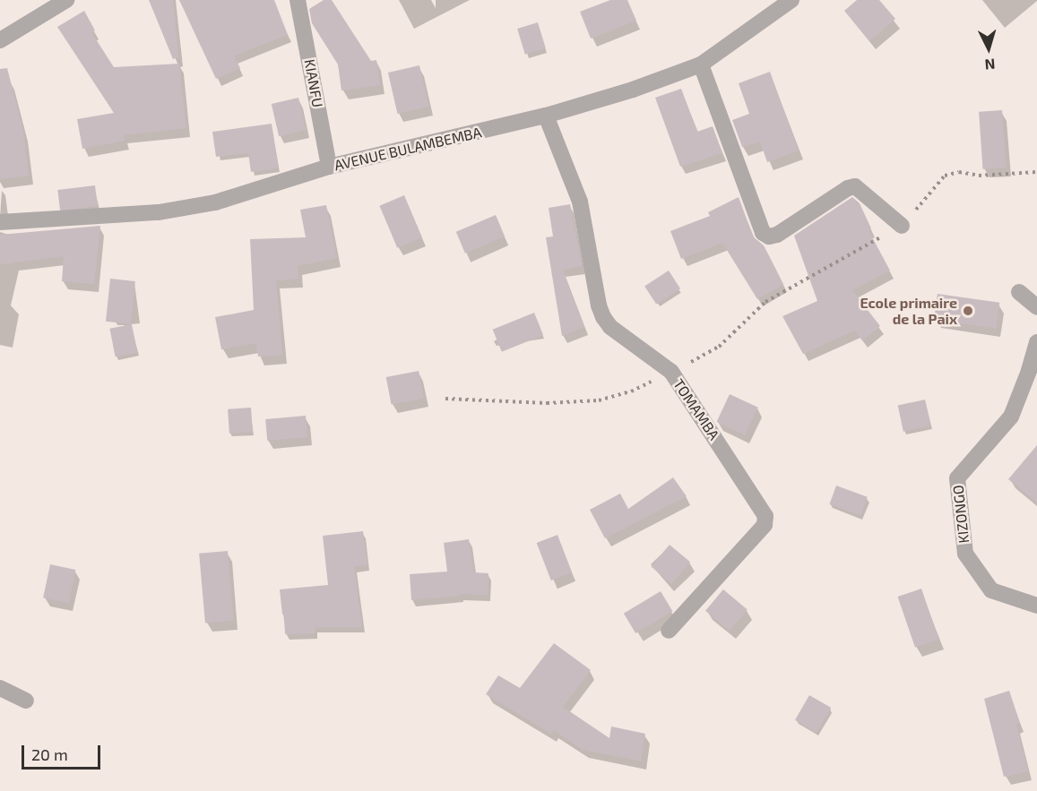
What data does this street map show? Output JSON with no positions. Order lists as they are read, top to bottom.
{
  "streets": {
    "street": [
      "KIANFU",
      "AVENUE BULAMBEMBA",
      "TOMAMBA",
      "KIZONGO"
    ]
  },
  "crossings": [
    ["KIANFU", "AVENUE BULAMBEMBA"],
    ["AVENUE BULAMBEMBA", "TOMAMBA"]
  ],
  "places": ["Ecole primaire de la Paix"],
  "scale_bar": "20 m",
  "north": "bottom"
}
